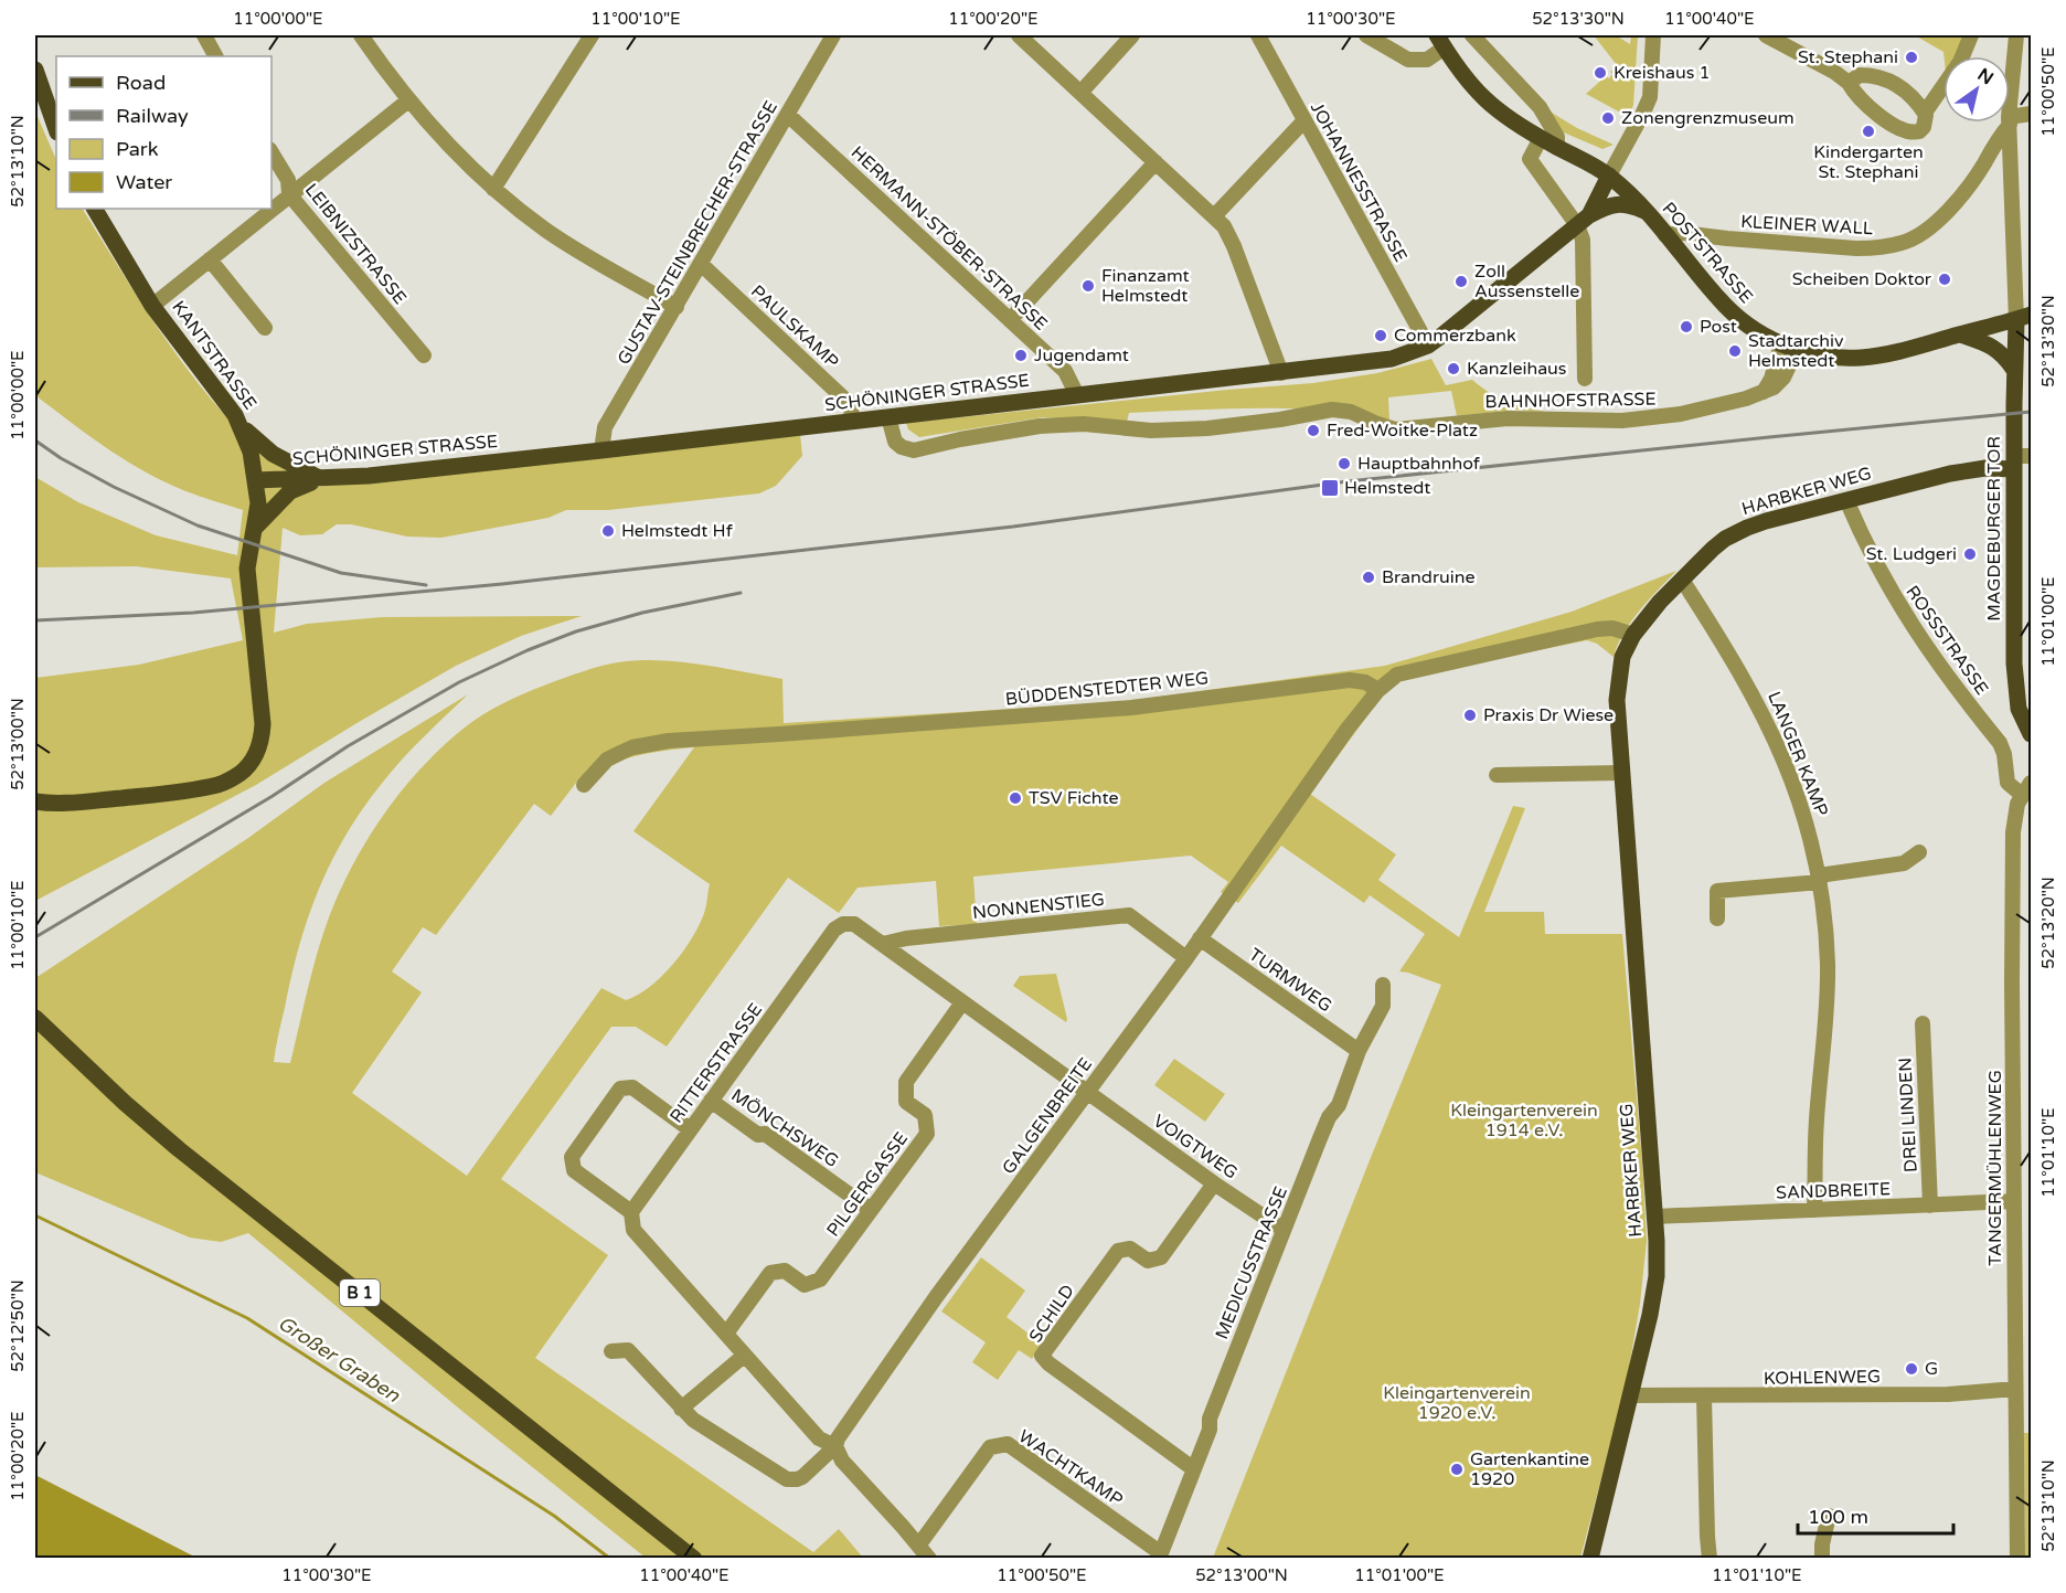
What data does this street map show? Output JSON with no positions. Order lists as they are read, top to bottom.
{
  "streets": {
    "main road": [
      "POSTSTRASSE",
      "KANTSTRASSE",
      "SCHÖNINGER STRASSE",
      "HARBKER WEG",
      "MAGDEBURGER TOR",
      "B 1"
    ],
    "street": [
      "JOHANNESSTRASSE",
      "KLEINER WALL",
      "GUSTAV-STEINBRECHER-STRASSE",
      "HERMANN-STÖBER-STRASSE",
      "LEIBNIZSTRASSE",
      "PAULSKAMP",
      "BAHNHOFSTRASSE",
      "ROSSSTRASSE",
      "BÜDDENSTEDTER WEG",
      "LANGER KAMP",
      "NONNENSTIEG",
      "TURMWEG",
      "RITTERSTRASSE",
      "DREI LINDEN",
      "GALGENBREITE",
      "MÖNCHSWEG",
      "VOIGTWEG",
      "TANGERMÜHLENWEG",
      "PILGERGASSE",
      "SANDBREITE",
      "MEDICUSSTRASSE",
      "SCHILD",
      "KOHLENWEG",
      "WACHTKAMP"
    ]
  },
  "crossings": [
    ["JOHANNESSTRASSE", "SCHÖNINGER STRASSE"],
    ["KLEINER WALL", "POSTSTRASSE"],
    ["GUSTAV-STEINBRECHER-STRASSE", "HERMANN-STÖBER-STRASSE"],
    ["GUSTAV-STEINBRECHER-STRASSE", "PAULSKAMP"],
    ["GUSTAV-STEINBRECHER-STRASSE", "SCHÖNINGER STRASSE"],
    ["HERMANN-STÖBER-STRASSE", "SCHÖNINGER STRASSE"],
    ["POSTSTRASSE", "SCHÖNINGER STRASSE"],
    ["POSTSTRASSE", "BAHNHOFSTRASSE"],
    ["POSTSTRASSE", "MAGDEBURGER TOR"],
    ["PAULSKAMP", "SCHÖNINGER STRASSE"],
    ["KANTSTRASSE", "SCHÖNINGER STRASSE"],
    ["SCHÖNINGER STRASSE", "BAHNHOFSTRASSE"],
    ["HARBKER WEG", "MAGDEBURGER TOR"],
    ["HARBKER WEG", "ROSSSTRASSE"],
    ["HARBKER WEG", "LANGER KAMP"],
    ["HARBKER WEG", "SANDBREITE"],
    ["HARBKER WEG", "KOHLENWEG"],
    ["ROSSSTRASSE", "TANGERMÜHLENWEG"],
    ["BÜDDENSTEDTER WEG", "GALGENBREITE"],
    ["LANGER KAMP", "SANDBREITE"],
    ["NONNENSTIEG", "RITTERSTRASSE"],
    ["NONNENSTIEG", "GALGENBREITE"],
    ["TURMWEG", "GALGENBREITE"],
    ["TURMWEG", "MEDICUSSTRASSE"],
    ["RITTERSTRASSE", "GALGENBREITE"],
    ["RITTERSTRASSE", "MÖNCHSWEG"],
    ["RITTERSTRASSE", "VOIGTWEG"],
    ["RITTERSTRASSE", "PILGERGASSE"],
    ["DREI LINDEN", "SANDBREITE"],
    ["GALGENBREITE", "VOIGTWEG"],
    ["MÖNCHSWEG", "PILGERGASSE"],
    ["VOIGTWEG", "MEDICUSSTRASSE"],
    ["VOIGTWEG", "SCHILD"],
    ["TANGERMÜHLENWEG", "SANDBREITE"],
    ["TANGERMÜHLENWEG", "KOHLENWEG"],
    ["MEDICUSSTRASSE", "SCHILD"],
    ["MEDICUSSTRASSE", "WACHTKAMP"]
  ],
  "water": ["Großer Graben"],
  "parks": ["Kleingartenverein 1914 e.V.", "Kleingartenverein 1920 e.V."],
  "places": {
    "other": [
      "St. Stephani",
      "Kreishaus 1",
      "Zonengrenzmuseum",
      "Kindergarten St. Stephani",
      "Scheiben Doktor",
      "Zoll Aussenstelle",
      "Finanzamt Helmstedt",
      "Post",
      "Commerzbank",
      "Stadtarchiv Helmstedt",
      "Jugendamt",
      "Kanzleihaus",
      "Fred-Woitke-Platz",
      "Hauptbahnhof",
      "Helmstedt Hf",
      "St. Ludgeri",
      "Brandruine",
      "Praxis Dr Wiese",
      "TSV Fichte",
      "G",
      "Gartenkantine 1920"
    ],
    "transit": ["Helmstedt"]
  },
  "legend": [
    "Road",
    "Railway",
    "Park",
    "Water"
  ],
  "scale_bar": "100 m",
  "north": "top right",
  "coordinates": [
    "11°00'00\"E",
    "11°00'10\"E",
    "11°00'20\"E",
    "11°00'30\"E",
    "52°13'30\"N",
    "11°00'40\"E",
    "11°00'50\"E",
    "52°13'10\"N",
    "11°01'00\"E",
    "52°13'00\"N",
    "52°13'20\"N",
    "11°01'10\"E",
    "52°12'50\"N"
  ]
}
